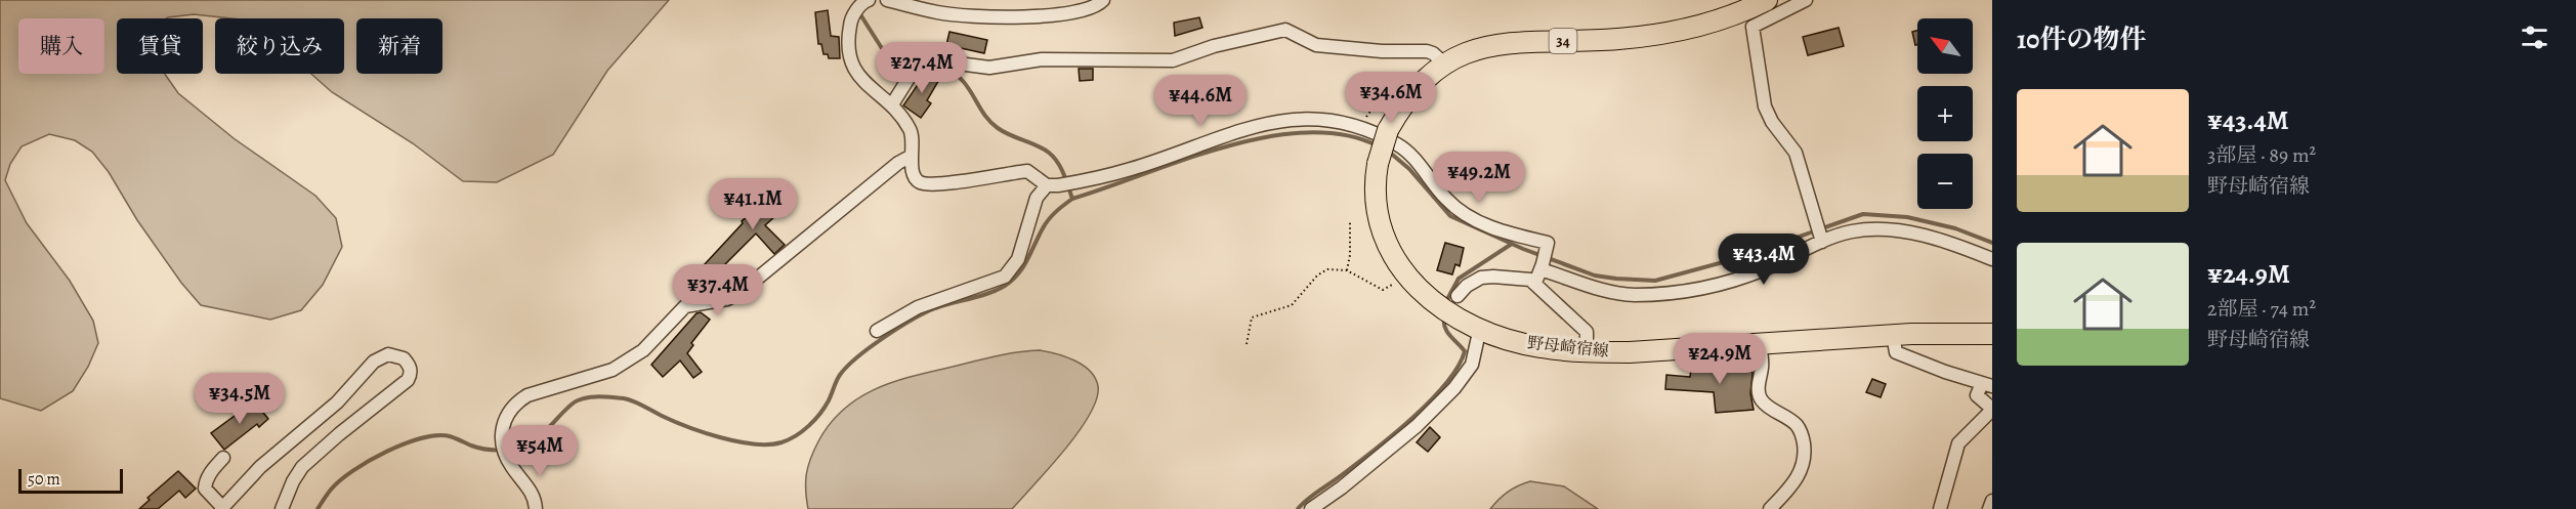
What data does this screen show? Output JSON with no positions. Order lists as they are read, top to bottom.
{
  "streets": {
    "main road": ["34", "野母崎宿線"]
  },
  "scale_bar": "50 m",
  "north": "top left",
  "page": {
    "heading": "10件の物件",
    "map_buttons": ["+", "−"],
    "chip": [
      "購入",
      "賃貸",
      "絞り込み",
      "新着"
    ],
    "price": [
      "¥27.4M",
      "¥34.6M",
      "¥44.6M",
      "¥49.2M",
      "¥41.1M",
      "¥43.4M",
      "¥37.4M",
      "¥24.9M",
      "¥34.5M",
      "¥54M"
    ],
    "list": [
      {
        "name": "¥43.4M",
        "note": "3部屋 · 89 m² · 野母崎宿線"
      },
      {
        "name": "¥24.9M",
        "note": "2部屋 · 74 m² · 野母崎宿線"
      }
    ],
    "scale": "50 m"
  }
}
